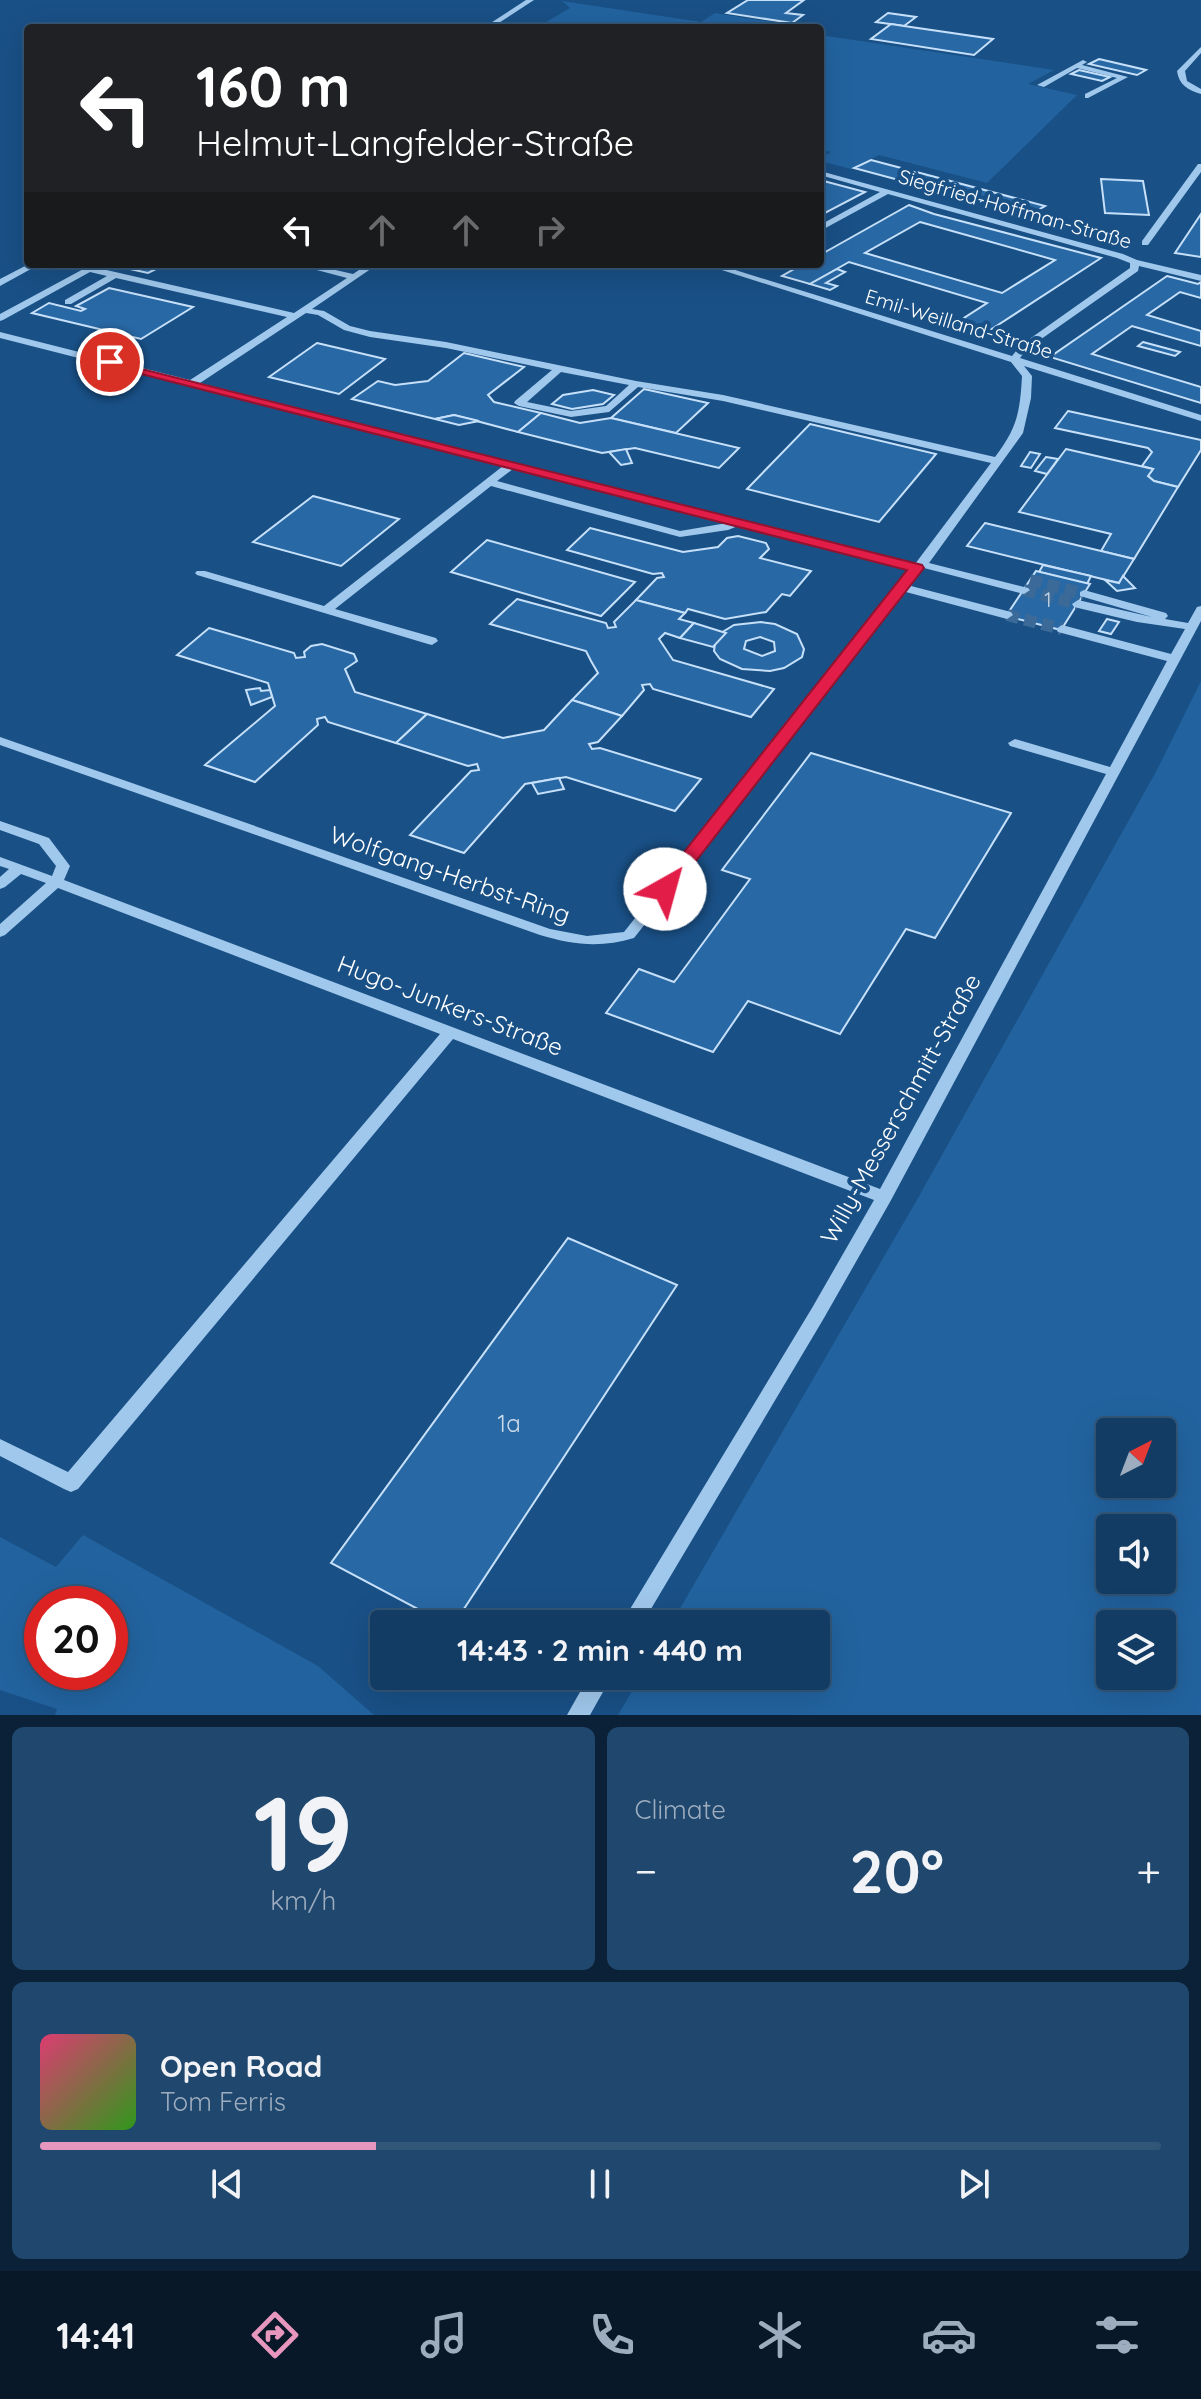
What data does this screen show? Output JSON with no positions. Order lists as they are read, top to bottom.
{
  "streets": {
    "street": [
      "Siegfried-Hoffman-Straße",
      "Emil-Weilland-Straße",
      "Wolfgang-Herbst-Ring",
      "Hugo-Junkers-Straße",
      "Willy-Messerschmitt-Straße"
    ]
  },
  "crossings": [
    ["Emil-Weilland-Straße", "Wolfgang-Herbst-Ring"],
    ["Hugo-Junkers-Straße", "Willy-Messerschmitt-Straße"]
  ],
  "house_numbers": ["1", "1a"],
  "north": "top right",
  "page": {
    "turn": ["160 m", "Helmut-Langfelder-Straße"],
    "limit": "20",
    "trip": "14:43 · 2 min · 440 m",
    "tile": [
      ["19", "km/h"],
      "Climate"
    ],
    "heat": ["−", "20°", "+"],
    "song": ["Open Road", "Tom Ferris"],
    "tabs": "14:41"
  }
}
